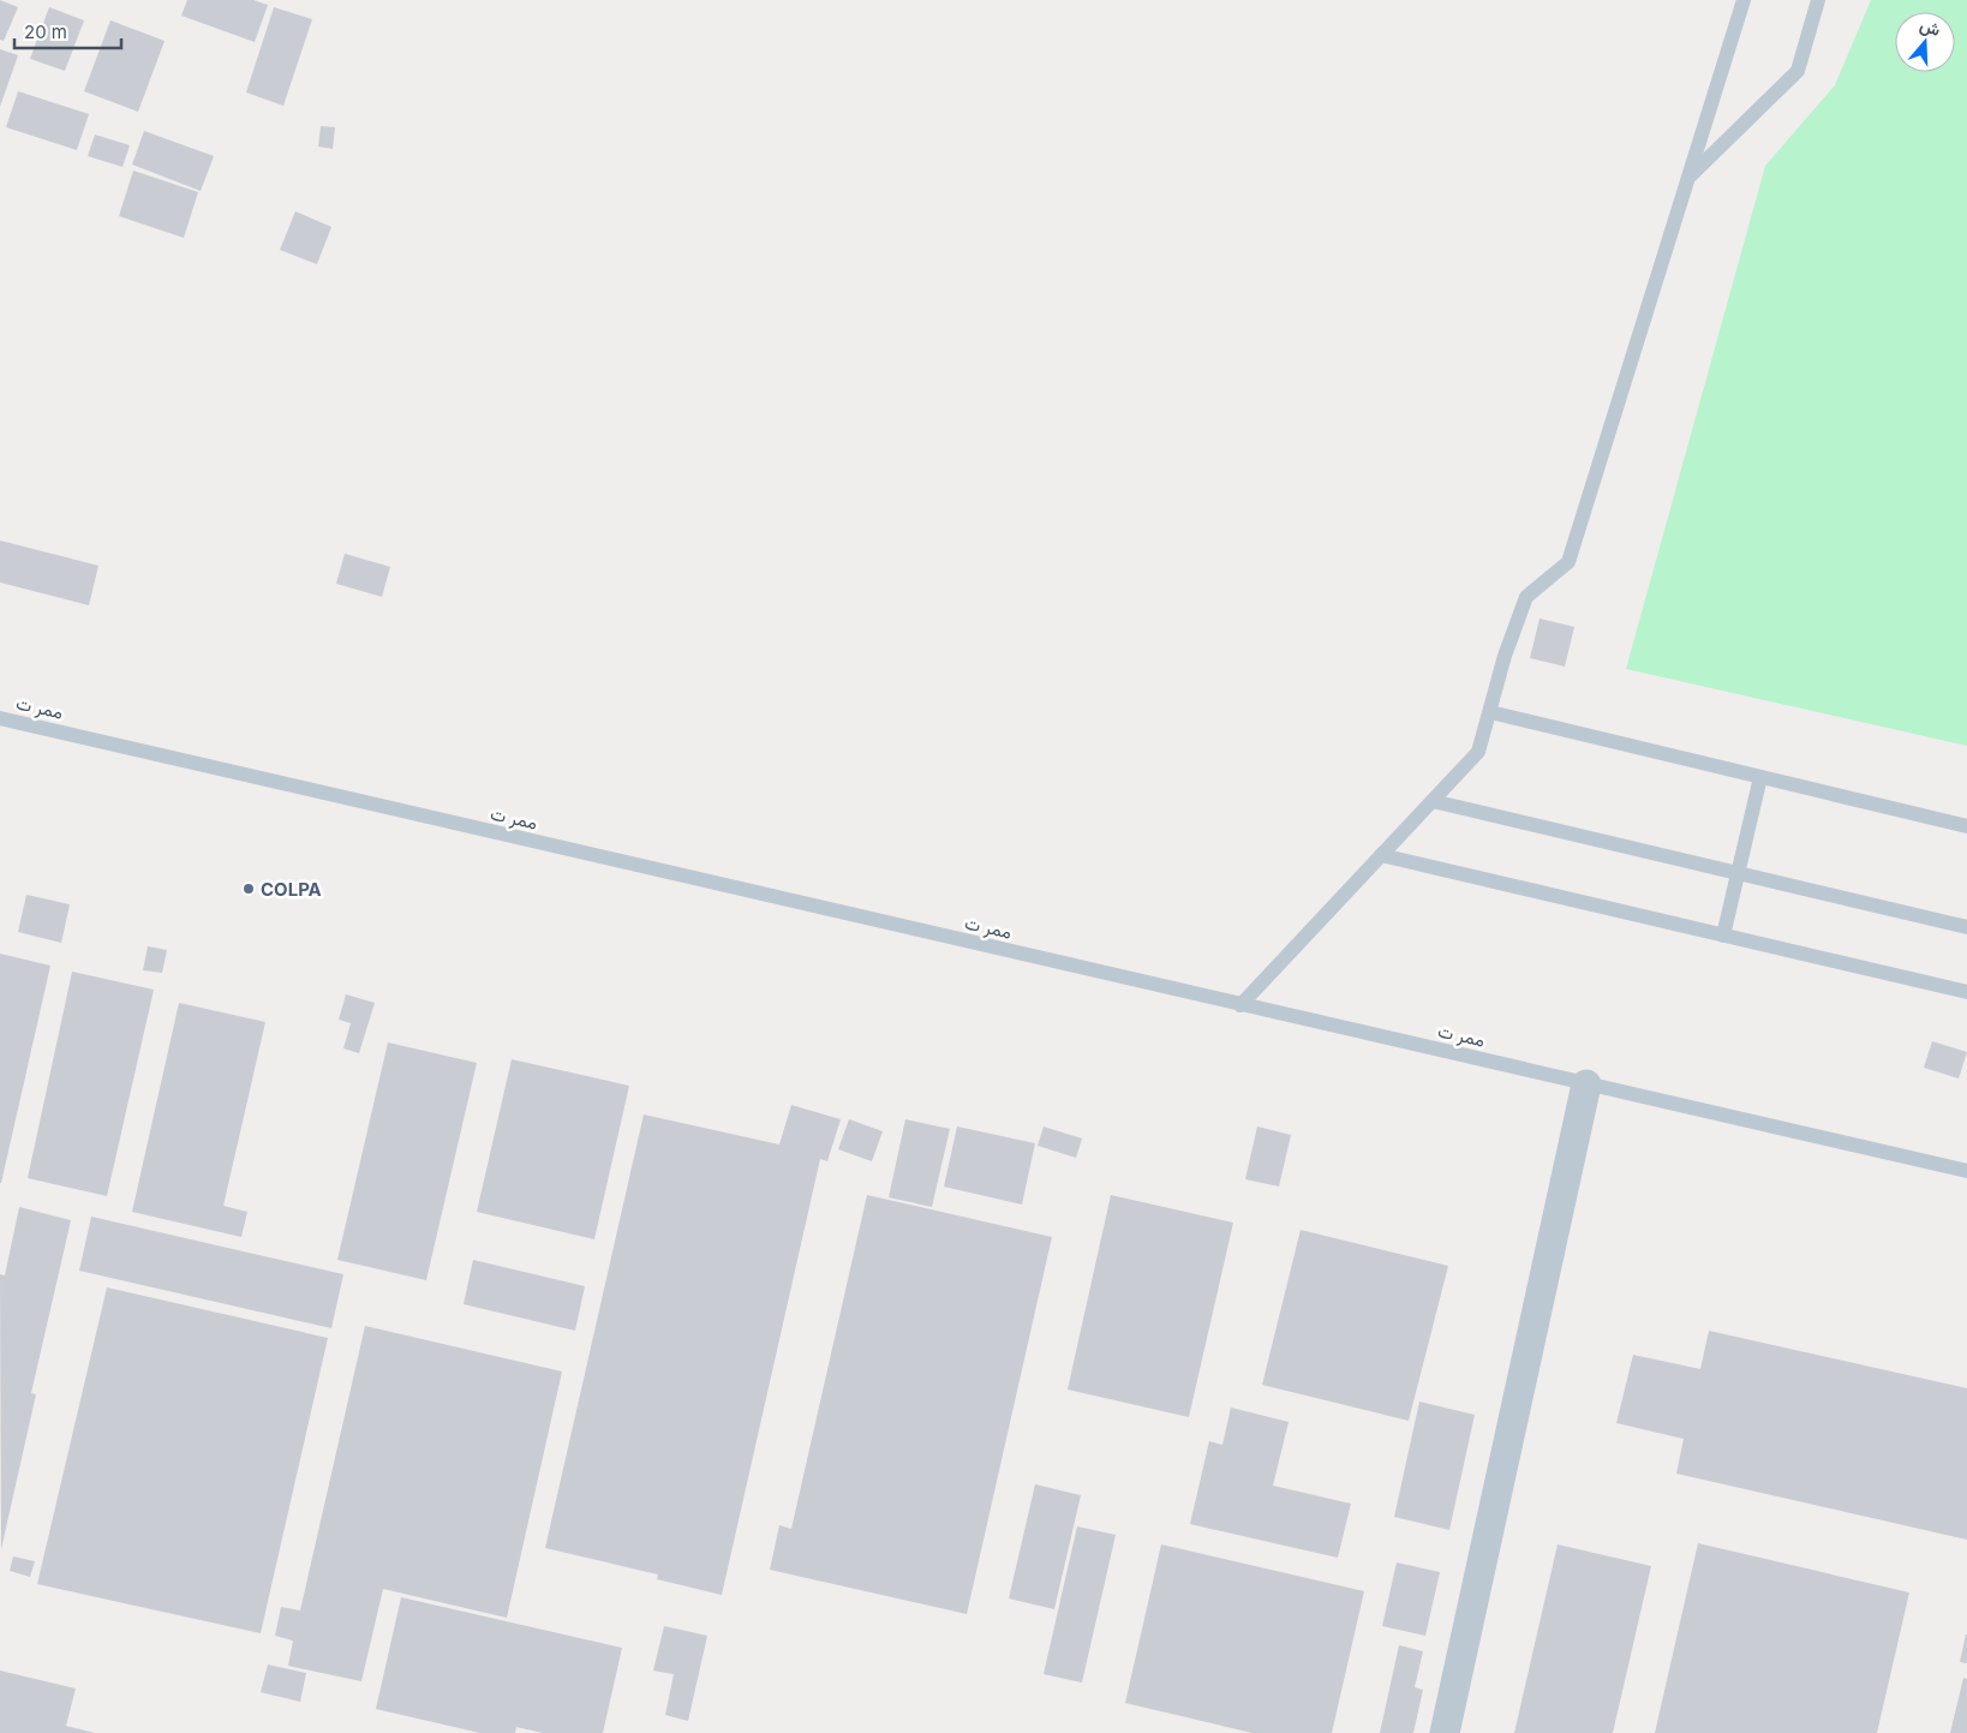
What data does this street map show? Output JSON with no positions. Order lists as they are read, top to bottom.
{
  "streets": {
    "lane": ["ممر ت"]
  },
  "places": ["COLPA"],
  "scale_bar": "20 m",
  "north": "top"
}
